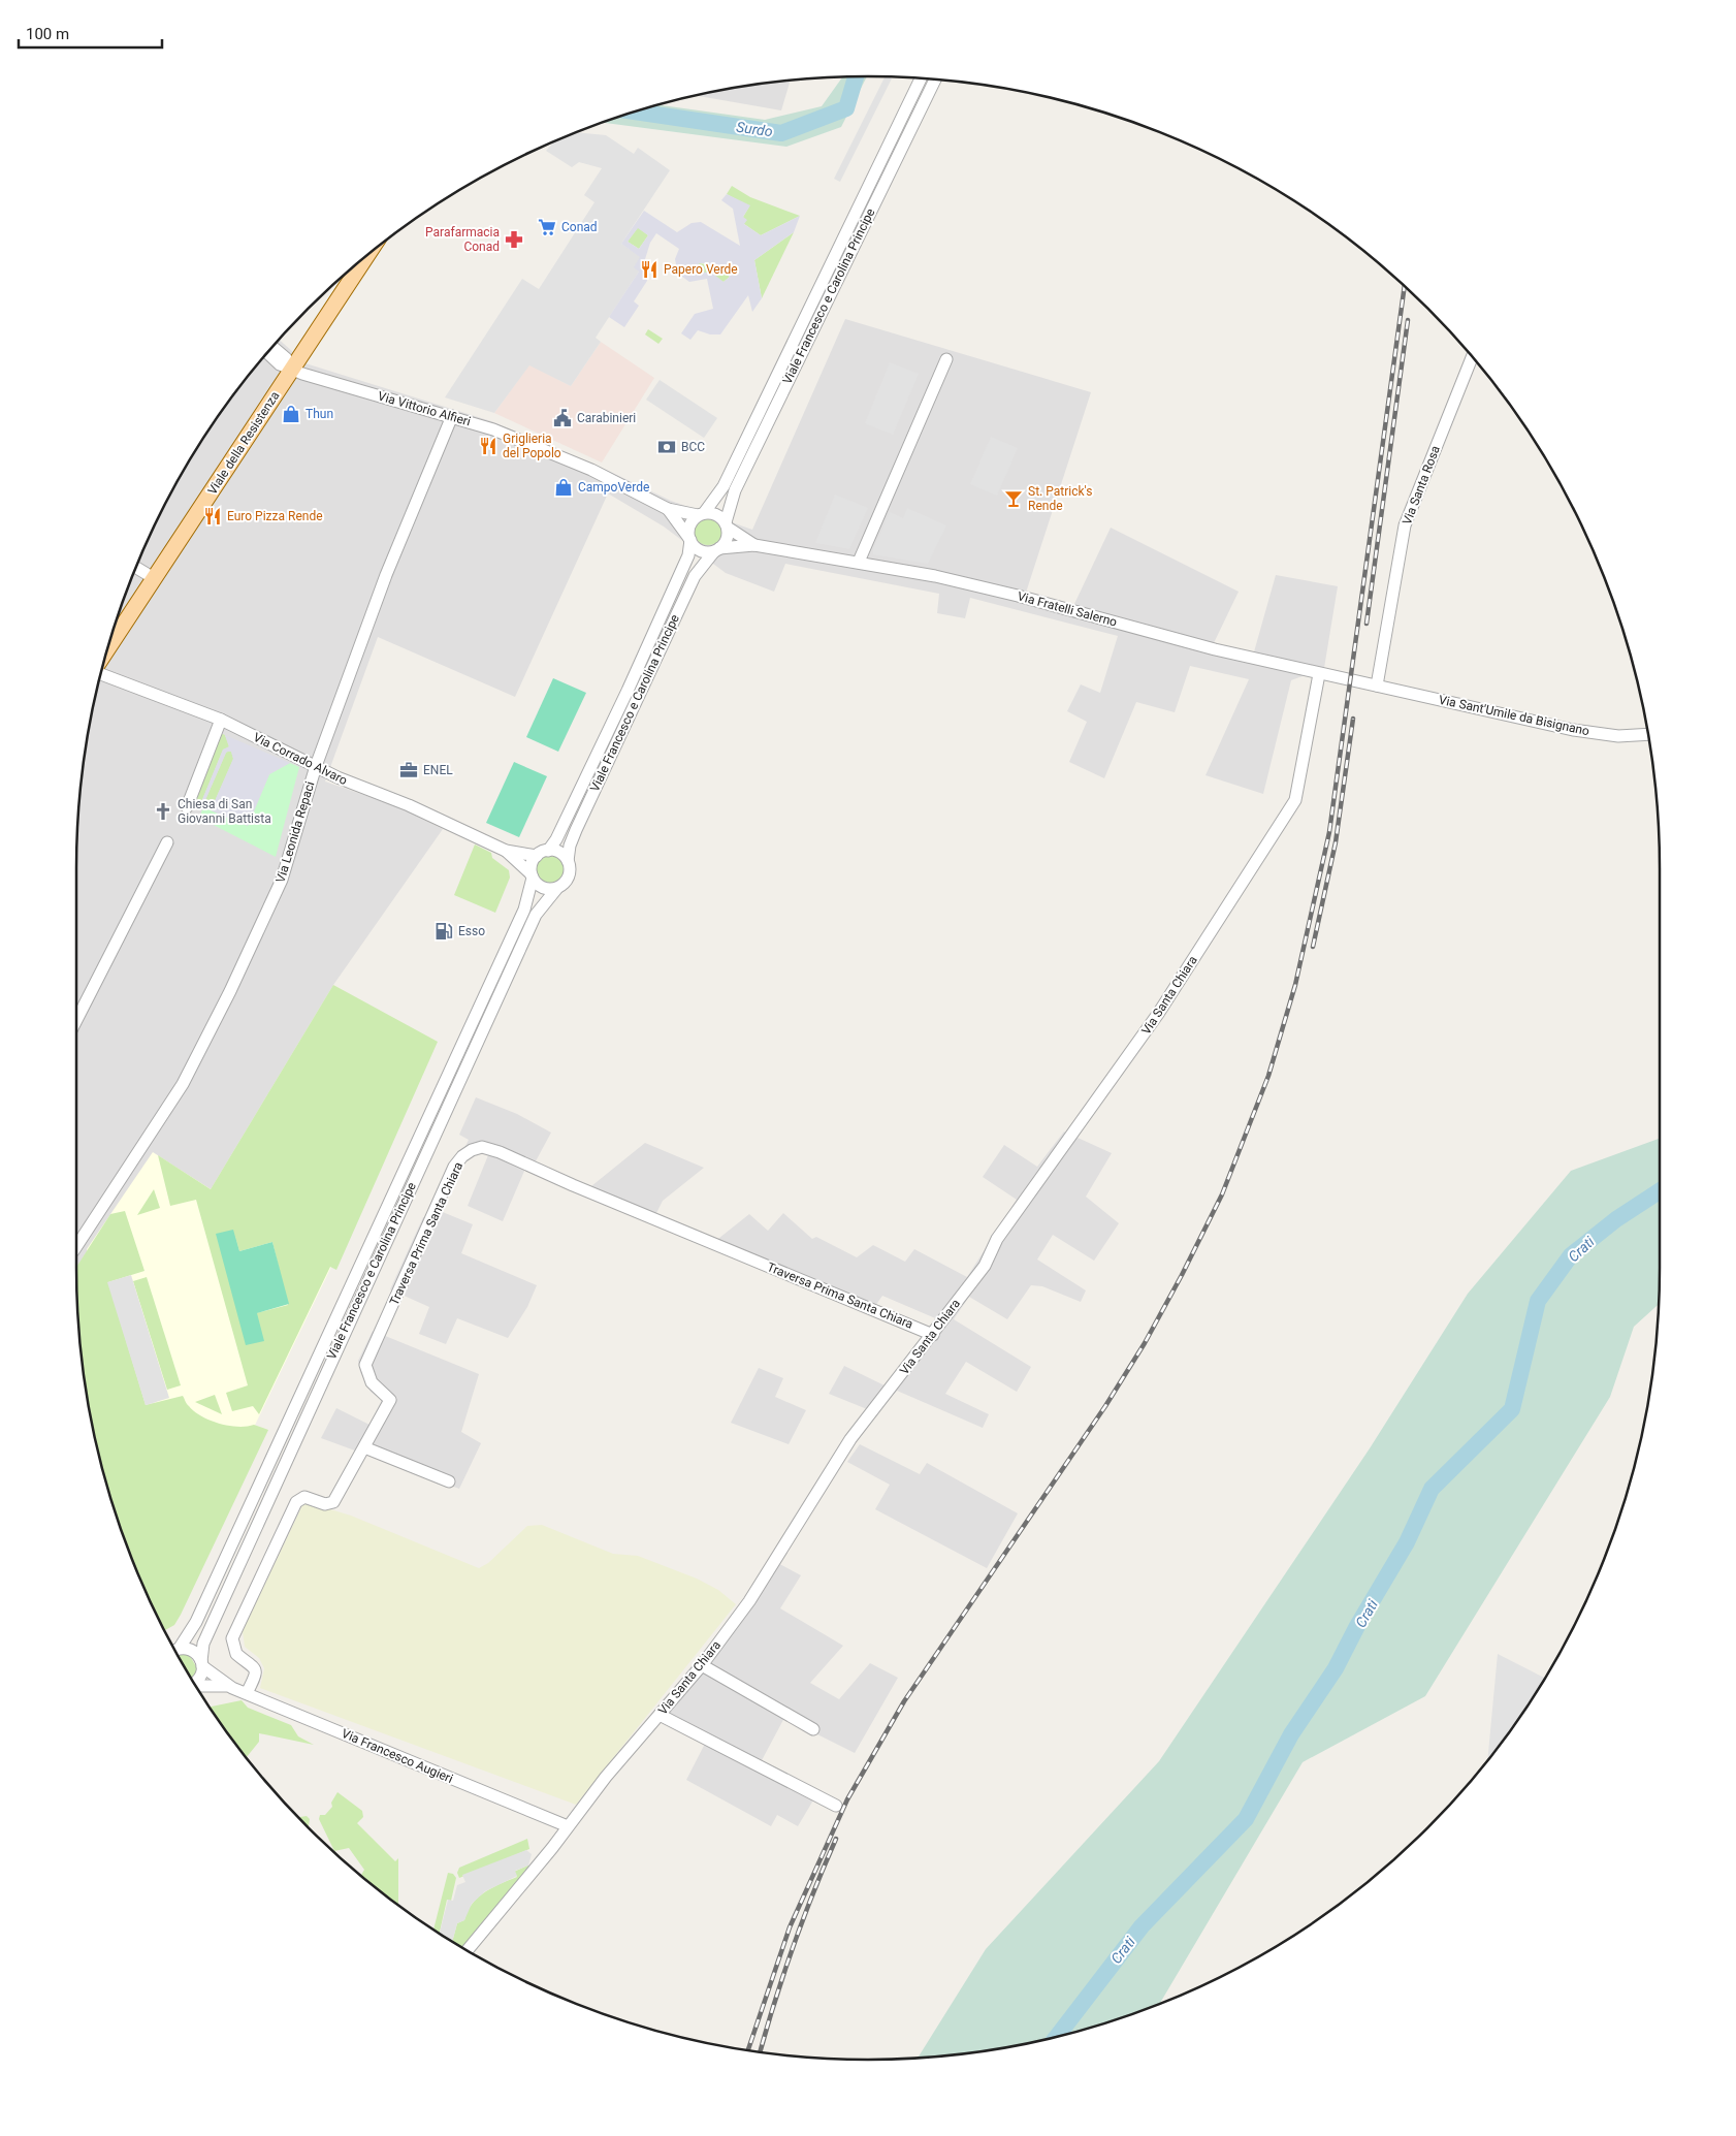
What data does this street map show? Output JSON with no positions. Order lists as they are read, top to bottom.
{
  "streets": {
    "main road": ["Viale della Resistenza"],
    "street": [
      "Viale Francesco e Carolina Principe",
      "Via Vittorio Alfieri",
      "Via Santa Rosa",
      "Via Fratelli Salerno",
      "Via Sant'Umile da Bisignano",
      "Via Corrado Alvaro",
      "Via Leonida Repaci",
      "Via Santa Chiara",
      "Traversa Prima Santa Chiara",
      "Via Francesco Augieri"
    ]
  },
  "crossings": [
    ["Viale Francesco e Carolina Principe", "Via Vittorio Alfieri"],
    ["Viale Francesco e Carolina Principe", "Via Fratelli Salerno"],
    ["Viale Francesco e Carolina Principe", "Via Corrado Alvaro"],
    ["Viale Francesco e Carolina Principe", "Via Francesco Augieri"],
    ["Via Vittorio Alfieri", "Viale della Resistenza"],
    ["Via Vittorio Alfieri", "Via Fratelli Salerno"],
    ["Via Vittorio Alfieri", "Via Leonida Repaci"],
    ["Via Santa Rosa", "Via Fratelli Salerno"],
    ["Via Santa Rosa", "Via Sant'Umile da Bisignano"],
    ["Via Fratelli Salerno", "Via Sant'Umile da Bisignano"],
    ["Via Fratelli Salerno", "Via Santa Chiara"],
    ["Via Corrado Alvaro", "Via Leonida Repaci"],
    ["Via Santa Chiara", "Traversa Prima Santa Chiara"],
    ["Via Santa Chiara", "Via Francesco Augieri"],
    ["Traversa Prima Santa Chiara", "Via Francesco Augieri"]
  ],
  "water": ["Surdo", "Crati"],
  "places": {
    "supermarket": ["Conad"],
    "pharmacy": ["Parafarmacia Conad"],
    "restaurant": ["Papero Verde", "Griglieria del Popolo", "Euro Pizza Rende"],
    "shop": ["Thun", "CampoVerde"],
    "public building": ["Carabinieri"],
    "bank": ["BCC"],
    "bar": ["St. Patrick's Rende"],
    "office": ["ENEL"],
    "church": ["Chiesa di San Giovanni Battista"],
    "fuel station": ["Esso"]
  },
  "scale_bar": "100 m"
}
